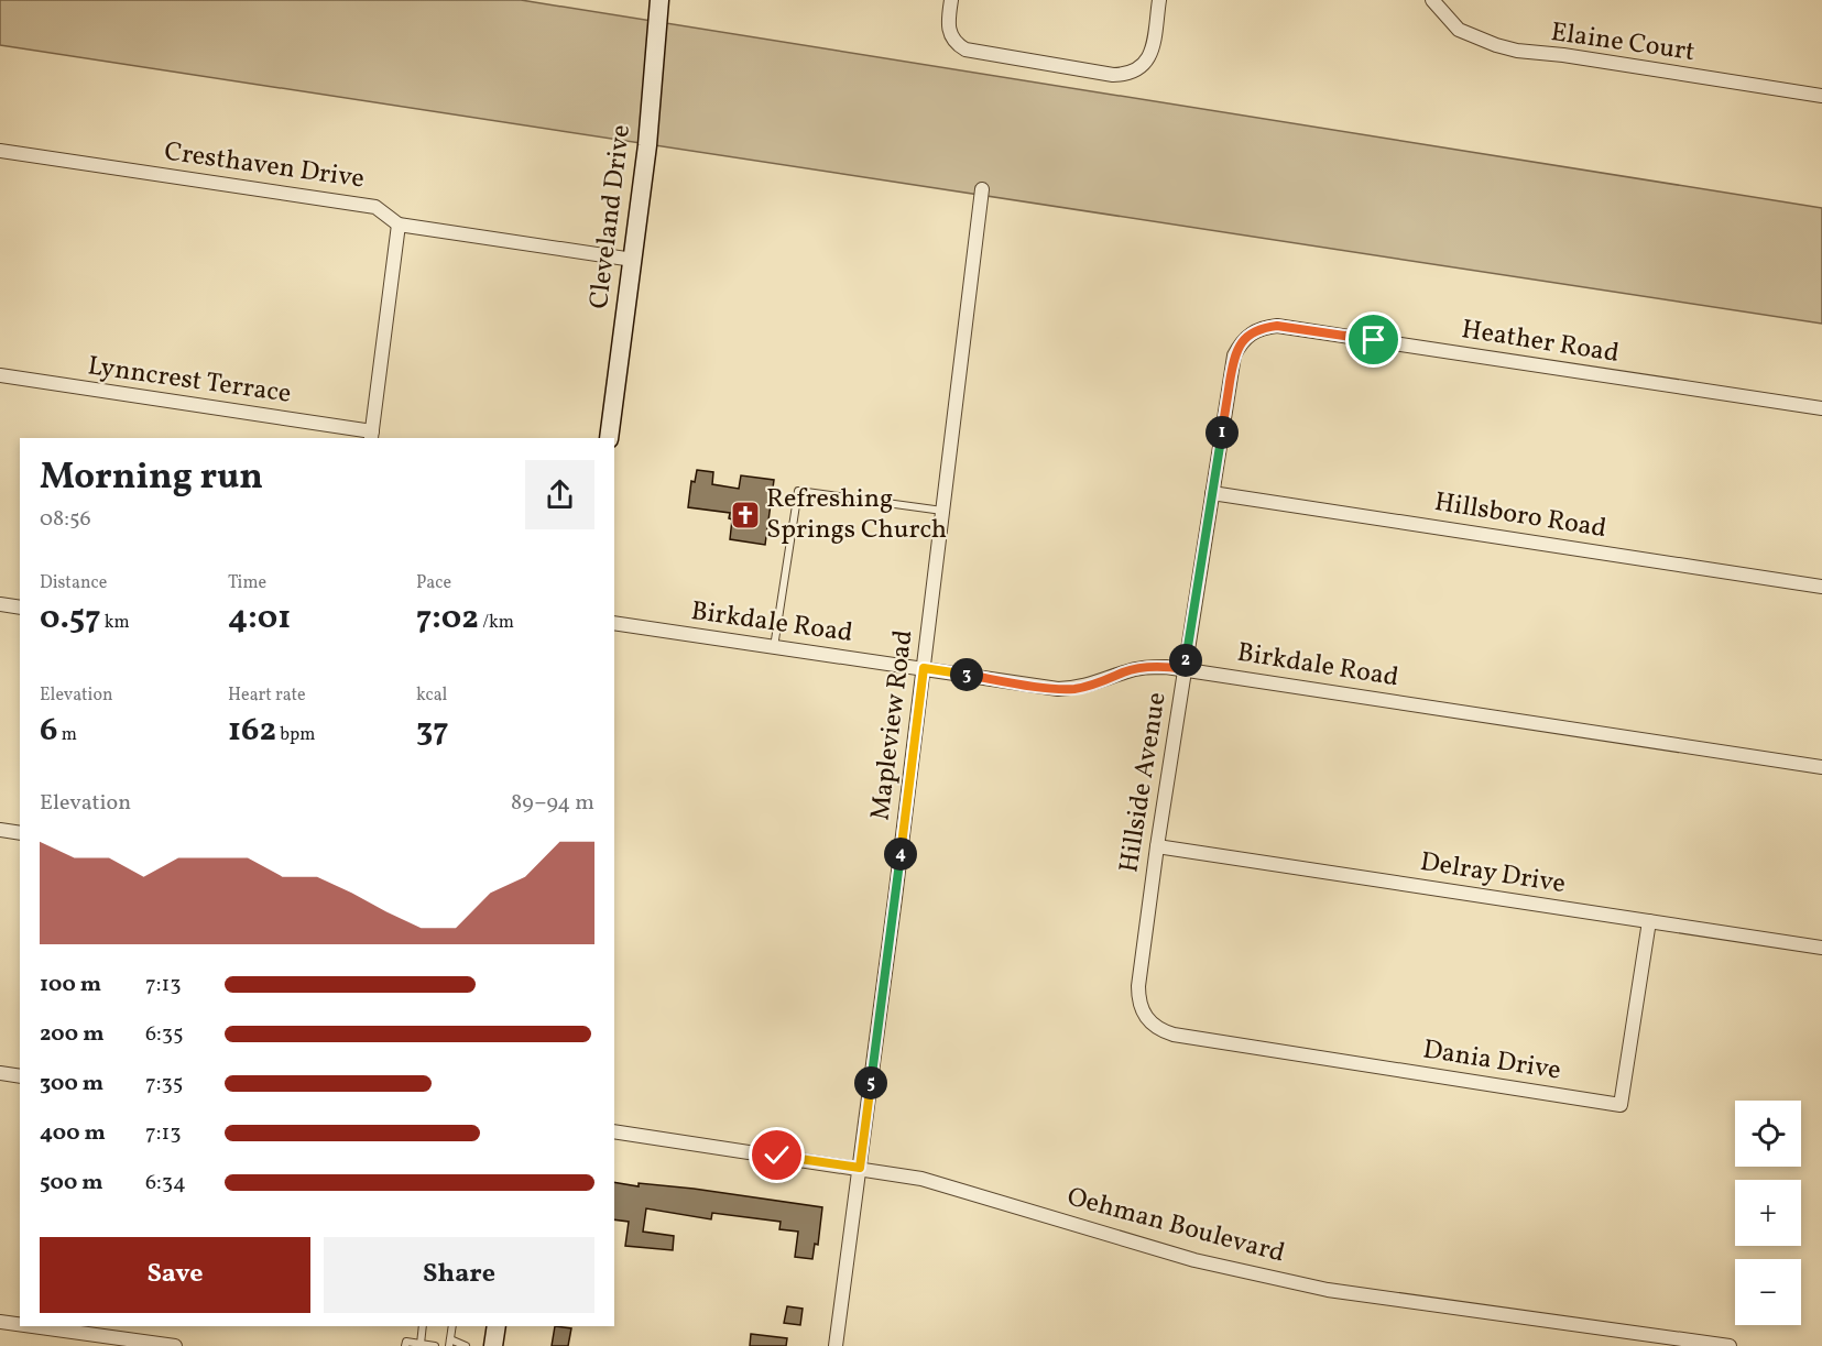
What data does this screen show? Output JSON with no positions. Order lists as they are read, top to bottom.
{
  "streets": {
    "street": [
      "Elaine Court",
      "Cresthaven Drive",
      "Cleveland Drive",
      "Heather Road",
      "Lynncrest Terrace",
      "Hillsboro Road",
      "Birkdale Road",
      "Mapleview Road",
      "Hillside Avenue",
      "Delray Drive",
      "Dania Drive",
      "Oehman Boulevard"
    ]
  },
  "crossings": [
    ["Cresthaven Drive", "Cleveland Drive"],
    ["Heather Road", "Hillside Avenue"],
    ["Hillsboro Road", "Hillside Avenue"],
    ["Birkdale Road", "Mapleview Road"],
    ["Birkdale Road", "Hillside Avenue"],
    ["Mapleview Road", "Oehman Boulevard"],
    ["Hillside Avenue", "Delray Drive"],
    ["Hillside Avenue", "Dania Drive"],
    ["Delray Drive", "Dania Drive"]
  ],
  "places": {
    "church": ["Refreshing Springs Church"]
  },
  "page": {
    "pins": [
      "1",
      "2",
      "3",
      "4",
      "5"
    ],
    "heading": ["Morning run", "08:56"],
    "stats": [
      ["Distance", "0.57 km"],
      ["Time", "4:01"],
      ["Pace", "7:02 /km"],
      ["Elevation", "6 m"],
      ["Heart rate", "162 bpm"],
      ["kcal", "37"]
    ],
    "chart": ["Elevation", "89–94 m"],
    "list": [
      {
        "name": "100 m",
        "note": "7:13"
      },
      {
        "name": "200 m",
        "note": "6:35"
      },
      {
        "name": "300 m",
        "note": "7:35"
      },
      {
        "name": "400 m",
        "note": "7:13"
      },
      {
        "name": "500 m",
        "note": "6:34"
      }
    ],
    "map_buttons": ["+", "−"],
    "buttons": ["Save", "Share"]
  }
}
